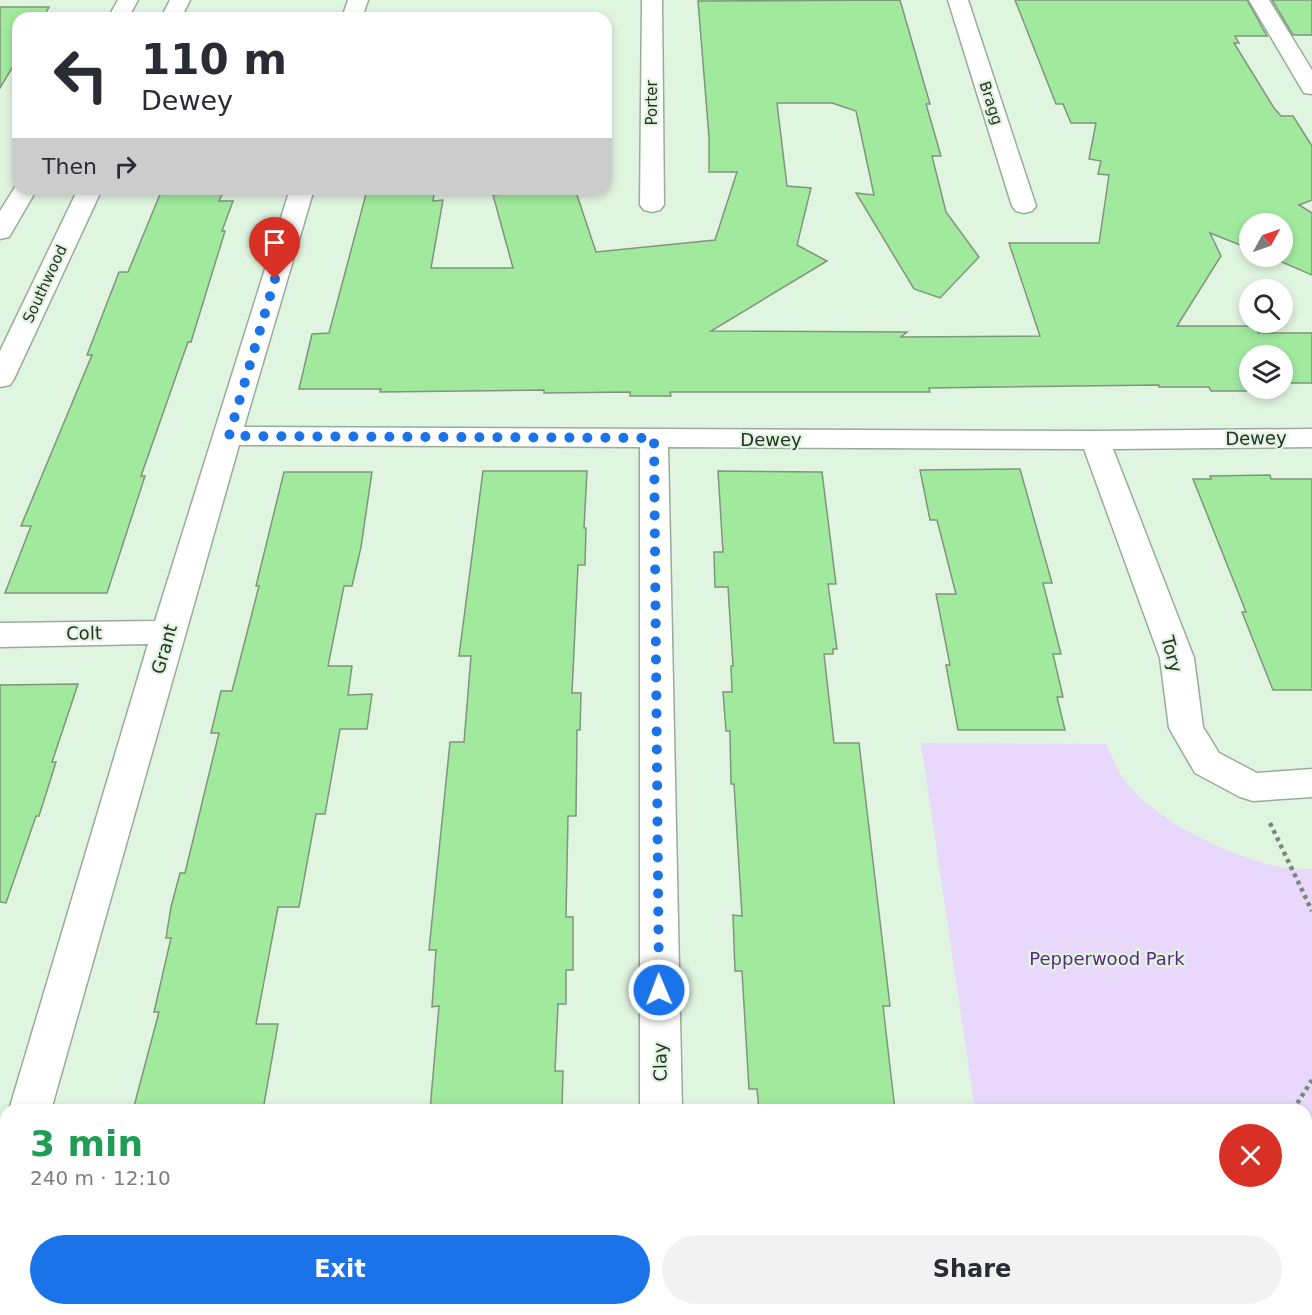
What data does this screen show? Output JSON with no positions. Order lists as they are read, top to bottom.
{
  "streets": {
    "street": [
      "Porter",
      "Bragg",
      "Southwood",
      "Dewey",
      "Colt",
      "Grant",
      "Tory",
      "Clay"
    ]
  },
  "crossings": [
    ["Dewey", "Grant"],
    ["Dewey", "Tory"],
    ["Dewey", "Clay"],
    ["Colt", "Grant"]
  ],
  "parks": ["Pepperwood Park"],
  "north": "top right",
  "page": {
    "turn": ["110 m", "Dewey"],
    "then": "Then",
    "heading": ["3 min", "240 m · 12:10"],
    "buttons": ["Exit", "Share"]
  }
}
